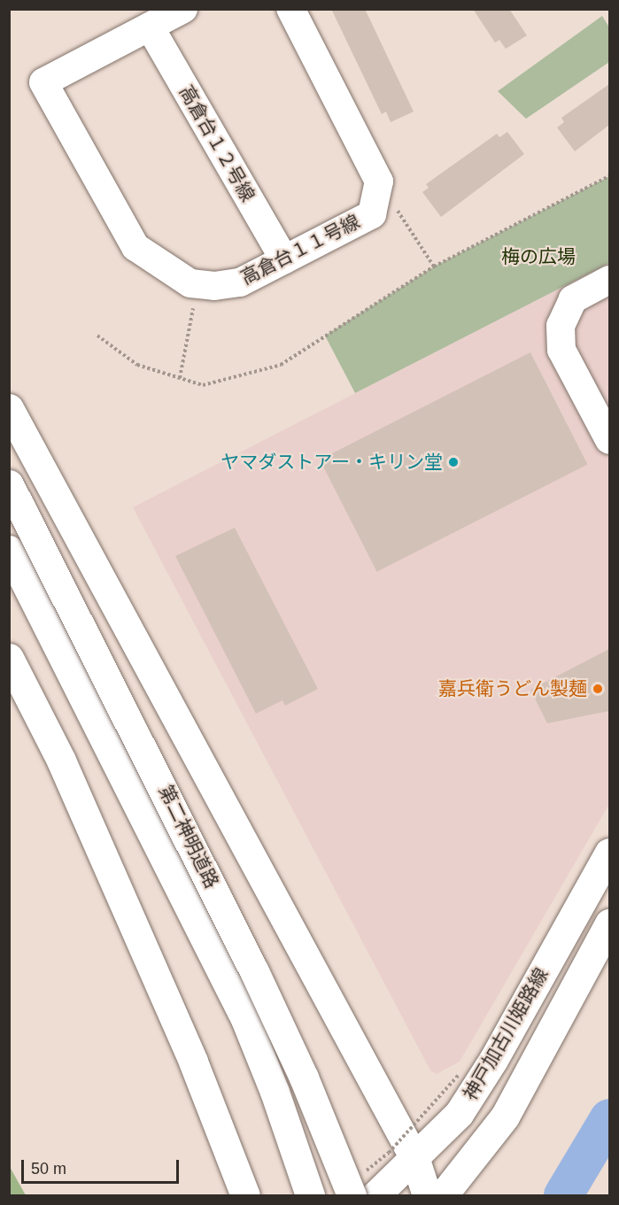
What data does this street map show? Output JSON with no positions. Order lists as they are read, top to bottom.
{
  "streets": {
    "main road": ["第二神明道路", "神戸加古川姫路線"],
    "street": ["高倉台１２号線", "高倉台１１号線"]
  },
  "crossings": [
    ["高倉台１２号線", "高倉台１１号線"],
    ["第二神明道路", "神戸加古川姫路線"]
  ],
  "parks": ["梅の広場"],
  "places": ["ヤマダストアー・キリン堂", "嘉兵衛うどん製麺"],
  "scale_bar": "50 m"
}
